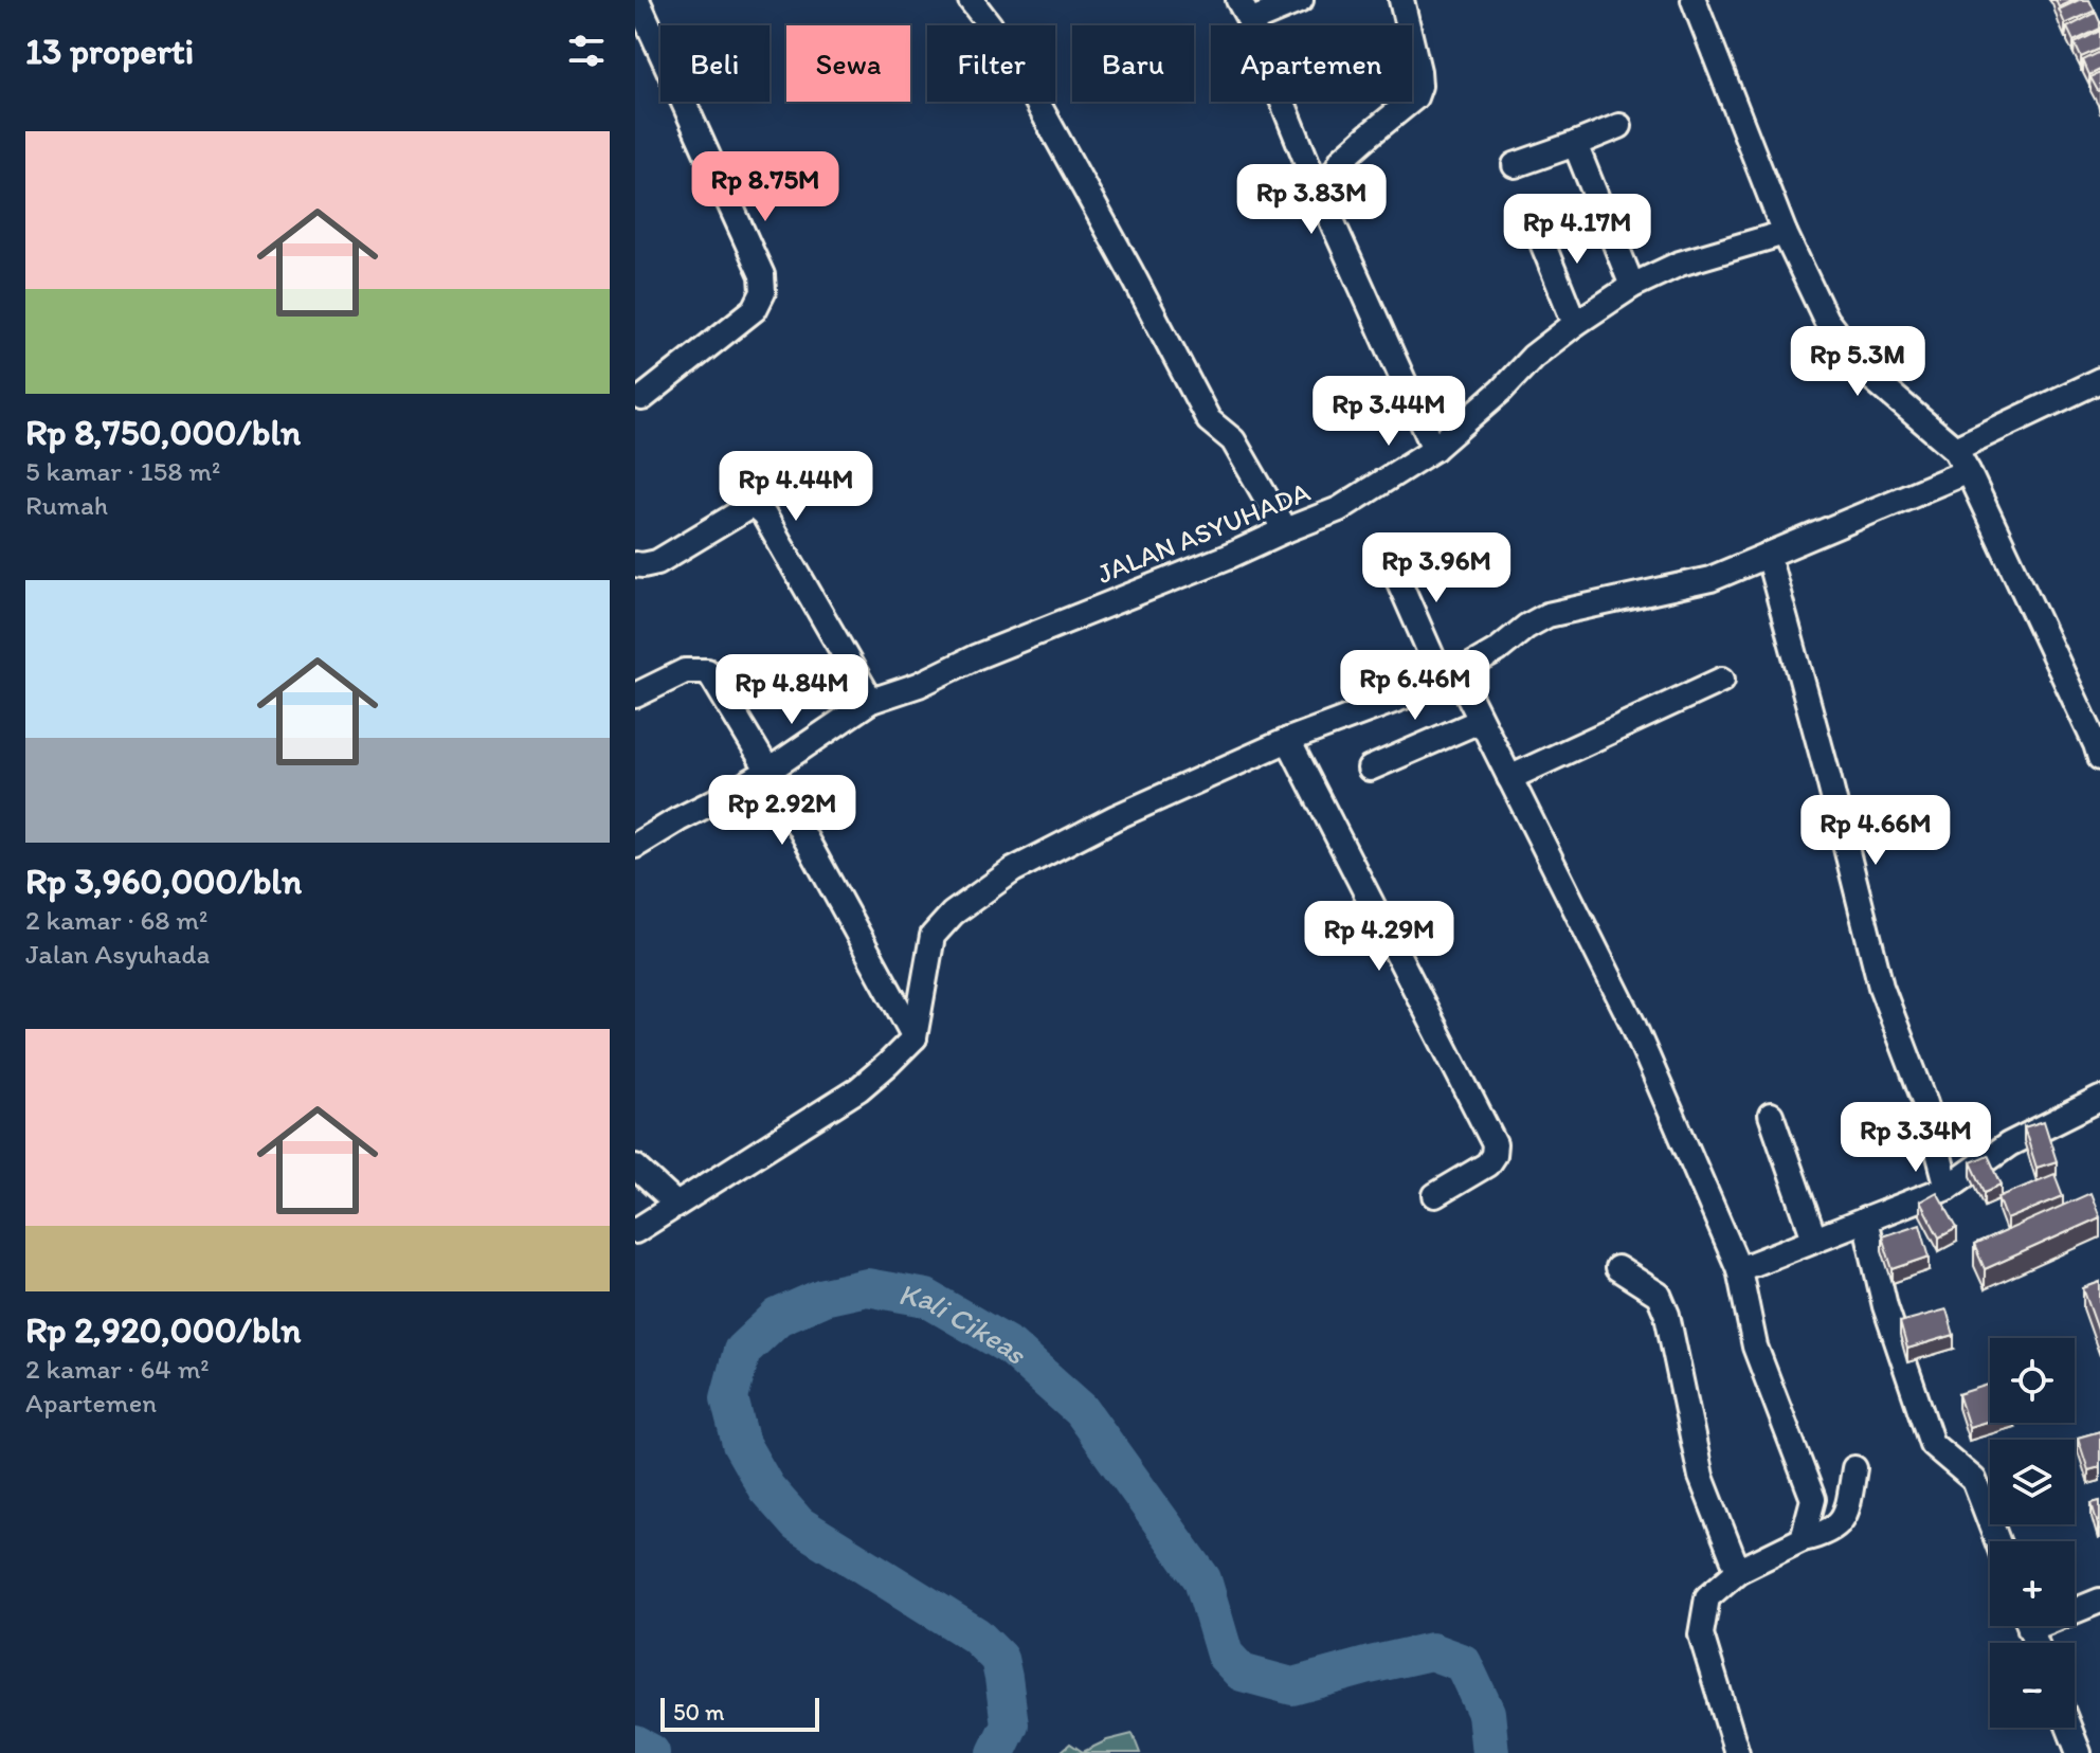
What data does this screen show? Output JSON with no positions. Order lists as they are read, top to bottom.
{
  "streets": {
    "street": ["JALAN ASYUHADA"]
  },
  "water": ["Kali Cikeas"],
  "scale_bar": "50 m",
  "page": {
    "heading": "13 properti",
    "chip": [
      "Beli",
      "Sewa",
      "Filter",
      "Baru",
      "Apartemen"
    ],
    "list": [
      {
        "name": "Rp 8,750,000/bln",
        "note": "5 kamar · 158 m² · Rumah"
      },
      {
        "name": "Rp 3,960,000/bln",
        "note": "2 kamar · 68 m² · Jalan Asyuhada"
      },
      {
        "name": "Rp 2,920,000/bln",
        "note": "2 kamar · 64 m² · Apartemen"
      }
    ],
    "price": [
      "Rp 8.75M",
      "Rp 3.83M",
      "Rp 4.17M",
      "Rp 5.3M",
      "Rp 3.44M",
      "Rp 4.44M",
      "Rp 3.96M",
      "Rp 6.46M",
      "Rp 4.84M",
      "Rp 2.92M",
      "Rp 4.66M",
      "Rp 4.29M",
      "Rp 3.34M"
    ],
    "map_buttons": ["+", "−"],
    "scale": "50 m"
  }
}
